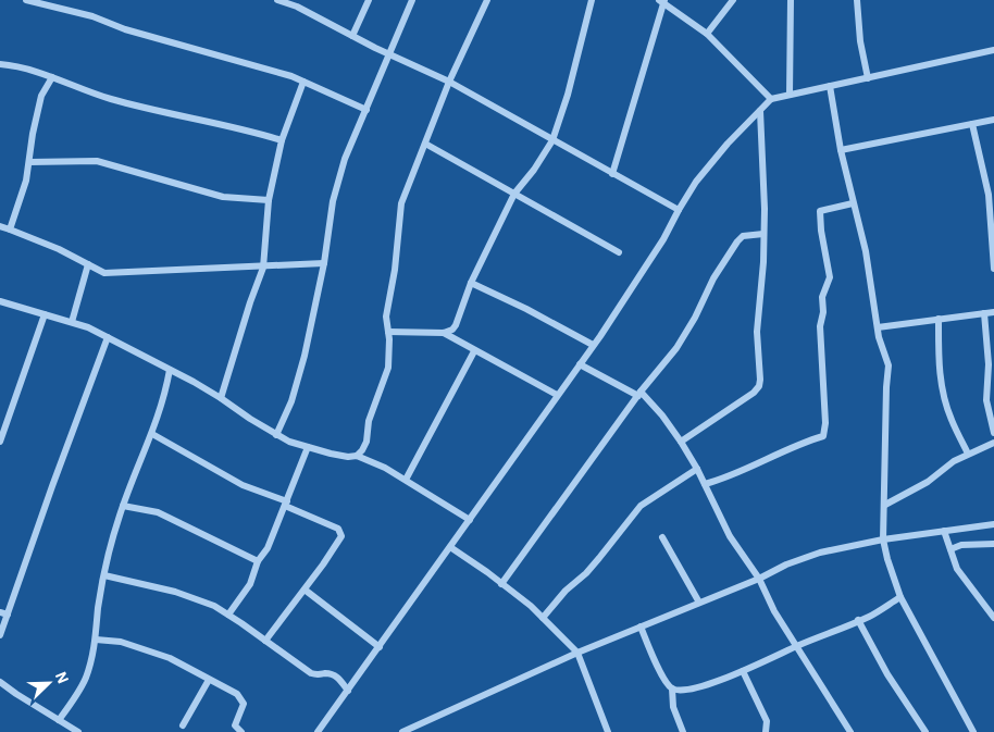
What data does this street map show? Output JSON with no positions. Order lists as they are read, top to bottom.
{
  "north": "top right"
}
